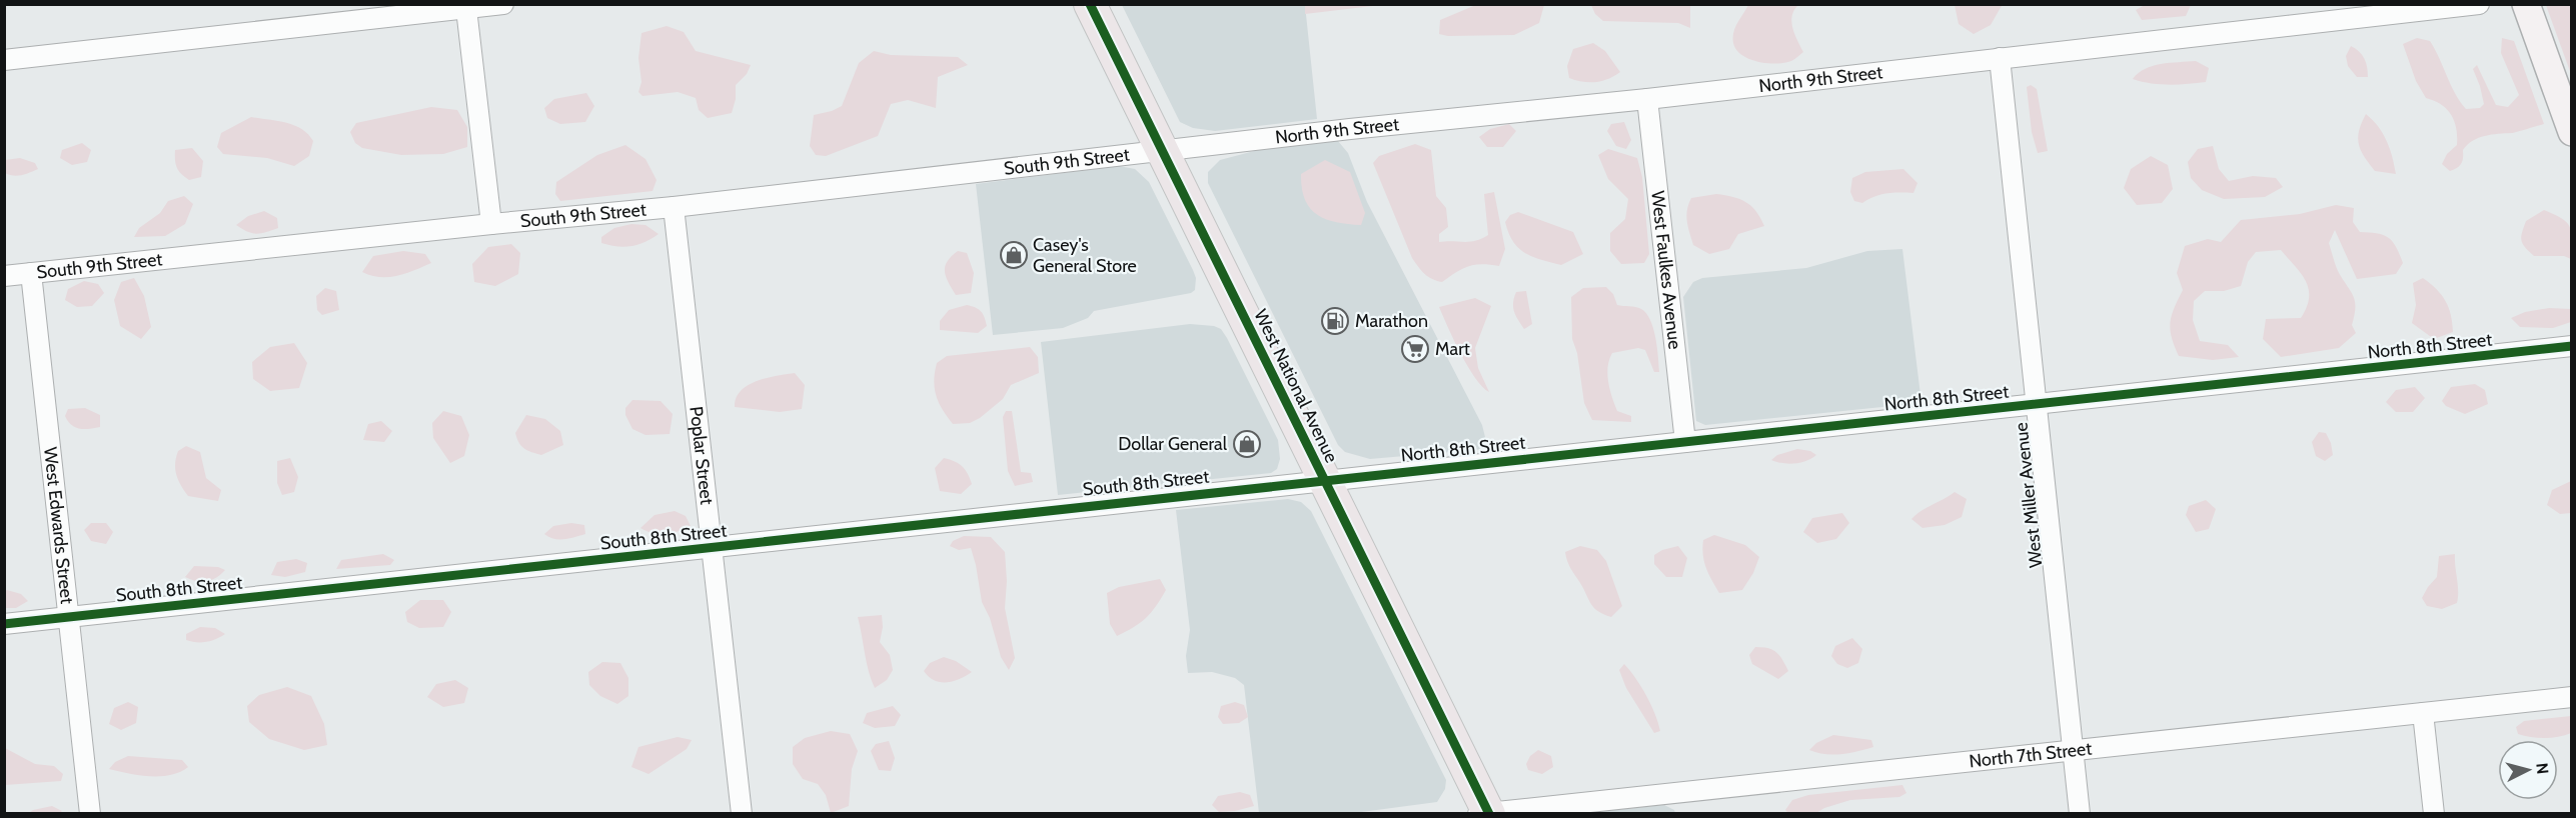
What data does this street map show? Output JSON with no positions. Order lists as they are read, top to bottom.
{
  "streets": {
    "main road": ["West National Avenue"],
    "street": [
      "North 9th Street",
      "South 9th Street",
      "West Faulkes Avenue",
      "North 8th Street",
      "Poplar Street",
      "South 8th Street",
      "West Miller Avenue",
      "West Edwards Street",
      "North 7th Street"
    ]
  },
  "crossings": [
    ["North 9th Street", "South 9th Street"],
    ["North 9th Street", "West Faulkes Avenue"],
    ["North 9th Street", "West National Avenue"],
    ["North 9th Street", "West Miller Avenue"],
    ["South 9th Street", "West National Avenue"],
    ["South 9th Street", "Poplar Street"],
    ["South 9th Street", "West Edwards Street"],
    ["West Faulkes Avenue", "North 8th Street"],
    ["North 8th Street", "West National Avenue"],
    ["North 8th Street", "South 8th Street"],
    ["North 8th Street", "West Miller Avenue"],
    ["West National Avenue", "South 8th Street"],
    ["West National Avenue", "North 7th Street"],
    ["Poplar Street", "South 8th Street"],
    ["South 8th Street", "West Edwards Street"],
    ["West Miller Avenue", "North 7th Street"]
  ],
  "places": {
    "shop": ["Casey's General Store", "Dollar General"],
    "fuel station": ["Marathon"],
    "supermarket": ["Mart"]
  },
  "north": "right"
}
